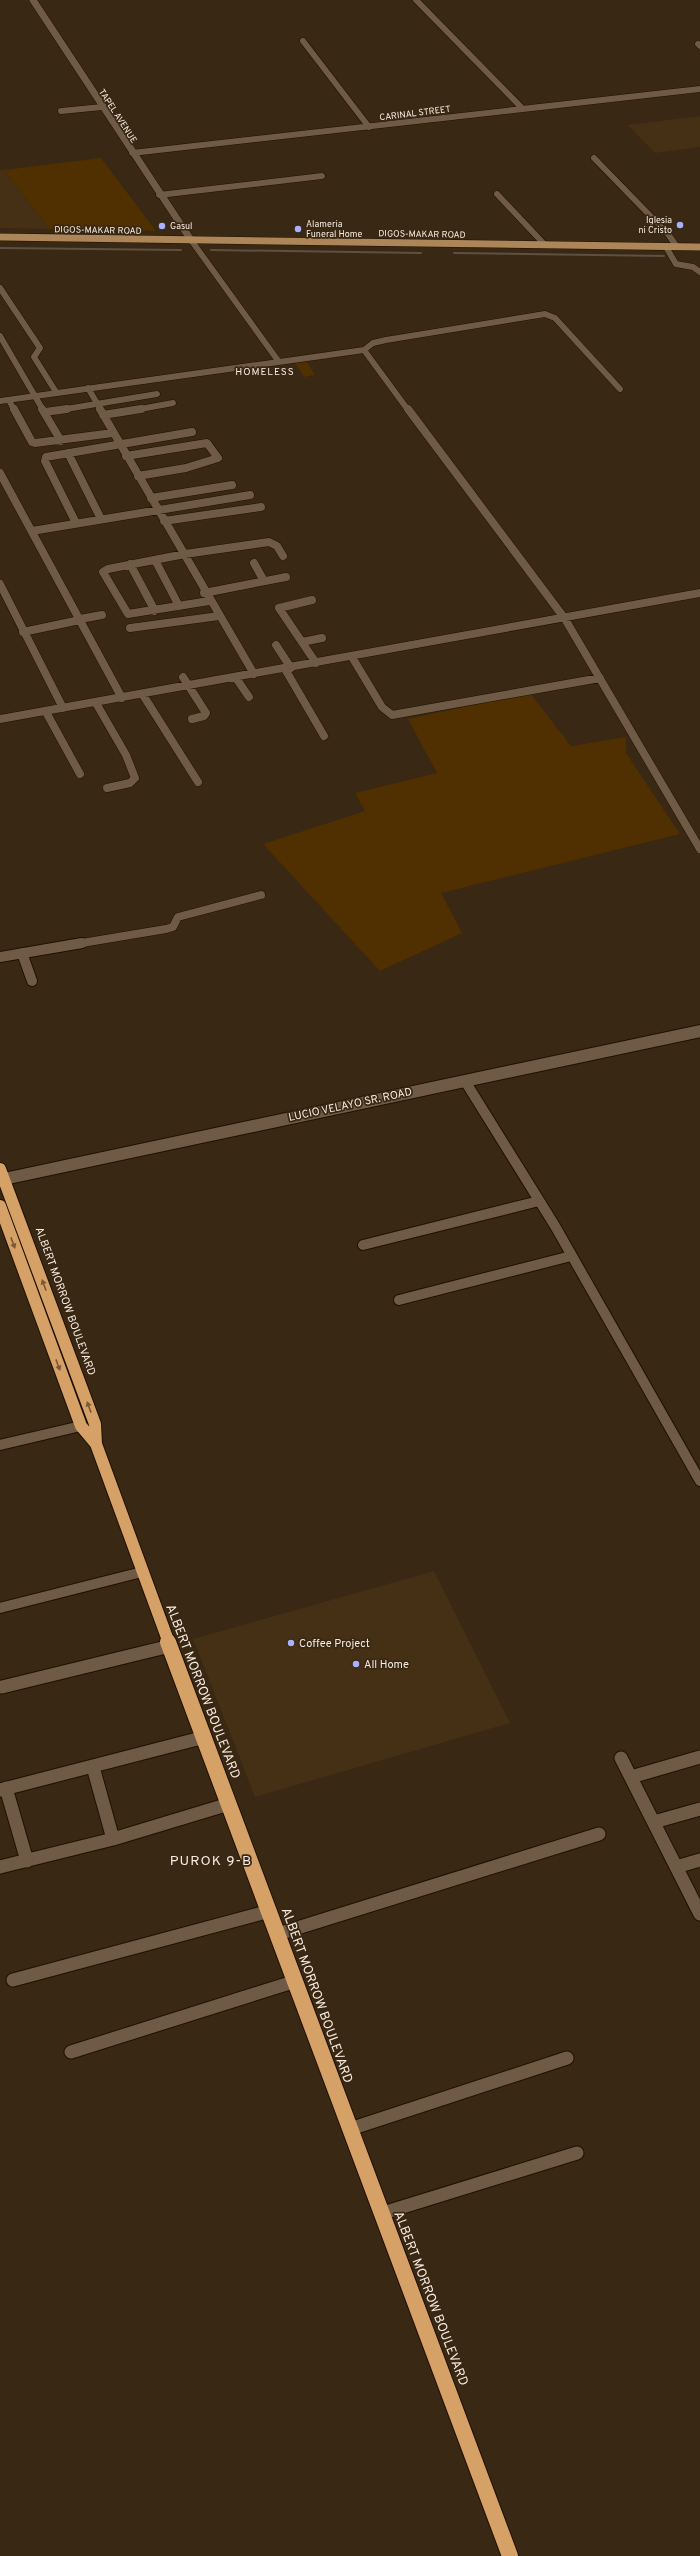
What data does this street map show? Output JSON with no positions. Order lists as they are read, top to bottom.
{
  "streets": {
    "highway": ["ALBERT MORROW BOULEVARD"],
    "main road": ["DIGOS-MAKAR ROAD"],
    "street": ["CARINAL STREET", "TAPEL AVENUE", "LUCIO VELAYO SR. ROAD"]
  },
  "crossings": [
    ["CARINAL STREET", "TAPEL AVENUE"],
    ["TAPEL AVENUE", "DIGOS-MAKAR ROAD"],
    ["LUCIO VELAYO SR. ROAD", "ALBERT MORROW BOULEVARD"]
  ],
  "districts": ["HOMELESS", "PUROK 9-B"],
  "places": [
    "Iglesia ni Cristo",
    "Gasul",
    "Alameria Funeral Home",
    "Coffee Project",
    "All Home"
  ]
}
